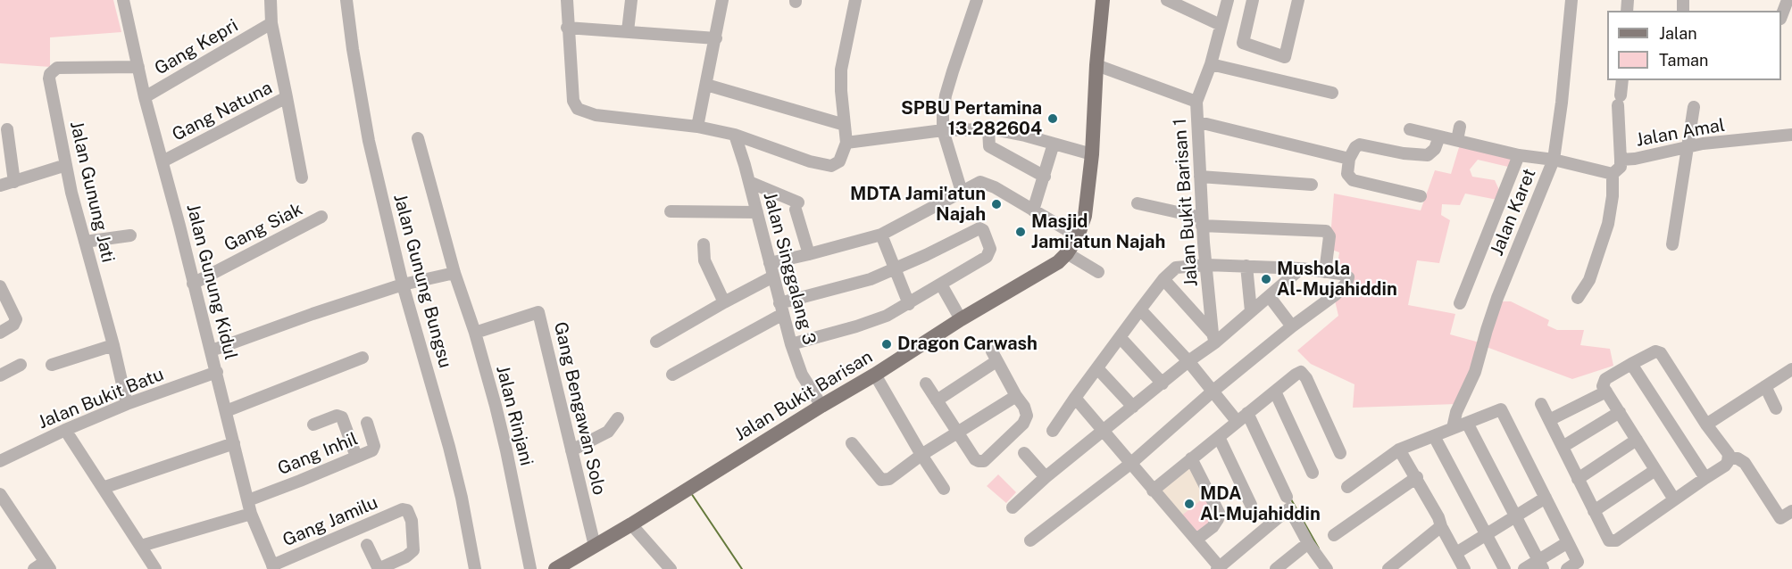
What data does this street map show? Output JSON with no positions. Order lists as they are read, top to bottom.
{
  "streets": {
    "main road": ["Jalan Bukit Barisan"],
    "street": [
      "Gang Kepri",
      "Gang Natuna",
      "Jalan Amal",
      "Jalan Gunung Jati",
      "Jalan Bukit Barisan 1",
      "Jalan Karet",
      "Gang Siak",
      "Jalan Singgalang 3",
      "Jalan Gunung Bungsu",
      "Jalan Gunung Kidul",
      "Jalan Bukit Batu",
      "Gang Bengawan Solo",
      "Jalan Rinjani",
      "Gang Inhil",
      "Gang Jamilu"
    ]
  },
  "crossings": [
    ["Gang Kepri", "Gang Natuna"],
    ["Gang Kepri", "Jalan Gunung Kidul"],
    ["Gang Natuna", "Jalan Gunung Kidul"],
    ["Jalan Gunung Jati", "Jalan Gunung Kidul"],
    ["Jalan Gunung Jati", "Jalan Bukit Batu"],
    ["Jalan Bukit Barisan 1", "Jalan Bukit Barisan"],
    ["Gang Siak", "Jalan Gunung Kidul"],
    ["Jalan Singgalang 3", "Jalan Bukit Barisan"],
    ["Jalan Gunung Kidul", "Jalan Bukit Batu"],
    ["Jalan Gunung Kidul", "Gang Inhil"],
    ["Jalan Gunung Kidul", "Gang Jamilu"],
    ["Jalan Bukit Barisan", "Gang Bengawan Solo"],
    ["Gang Bengawan Solo", "Jalan Rinjani"]
  ],
  "places": [
    "SPBU Pertamina 13.282604",
    "MDTA Jami'atun Najah",
    "Masjid Jami'atun Najah",
    "Mushola Al-Mujahiddin",
    "Dragon Carwash",
    "MDA Al-Mujahiddin"
  ],
  "legend": ["Jalan", "Taman"]
}
